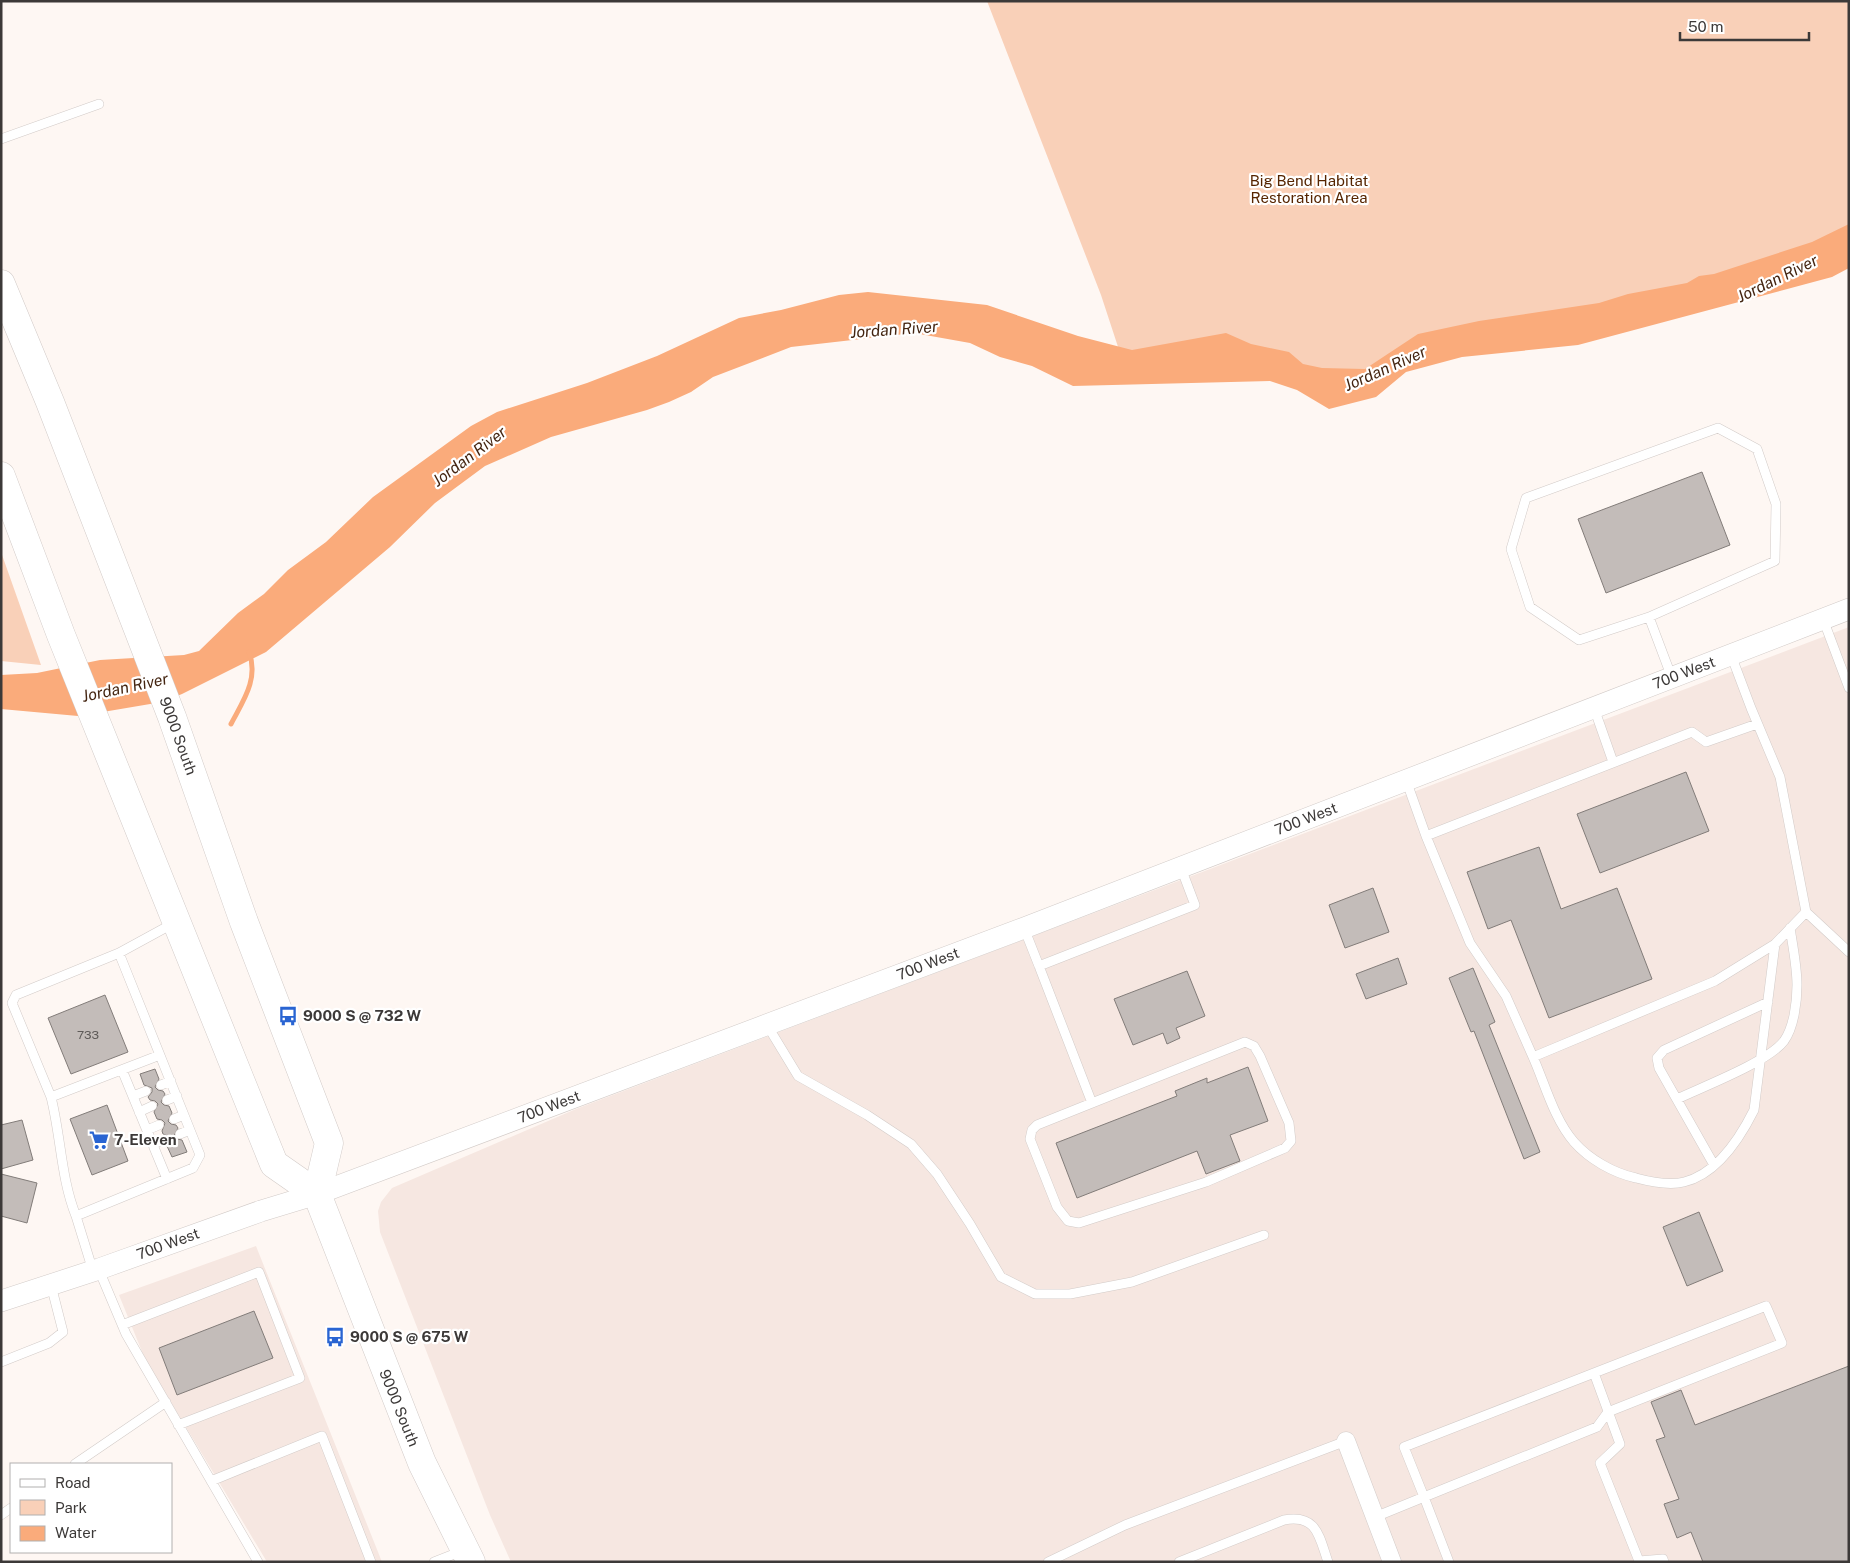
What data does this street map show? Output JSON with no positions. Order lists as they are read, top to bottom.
{
  "streets": {
    "main road": ["9000 South"],
    "street": ["700 West"]
  },
  "crossings": [
    ["700 West", "9000 South"]
  ],
  "water": ["Jordan River"],
  "parks": ["Big Bend Habitat Restoration Area"],
  "places": {
    "bus stop": ["9000 S @ 732 W", "9000 S @ 675 W"],
    "supermarket": ["7-Eleven"]
  },
  "house_numbers": ["733"],
  "legend": ["Road", "Park", "Water"],
  "scale_bar": "50 m"
}
